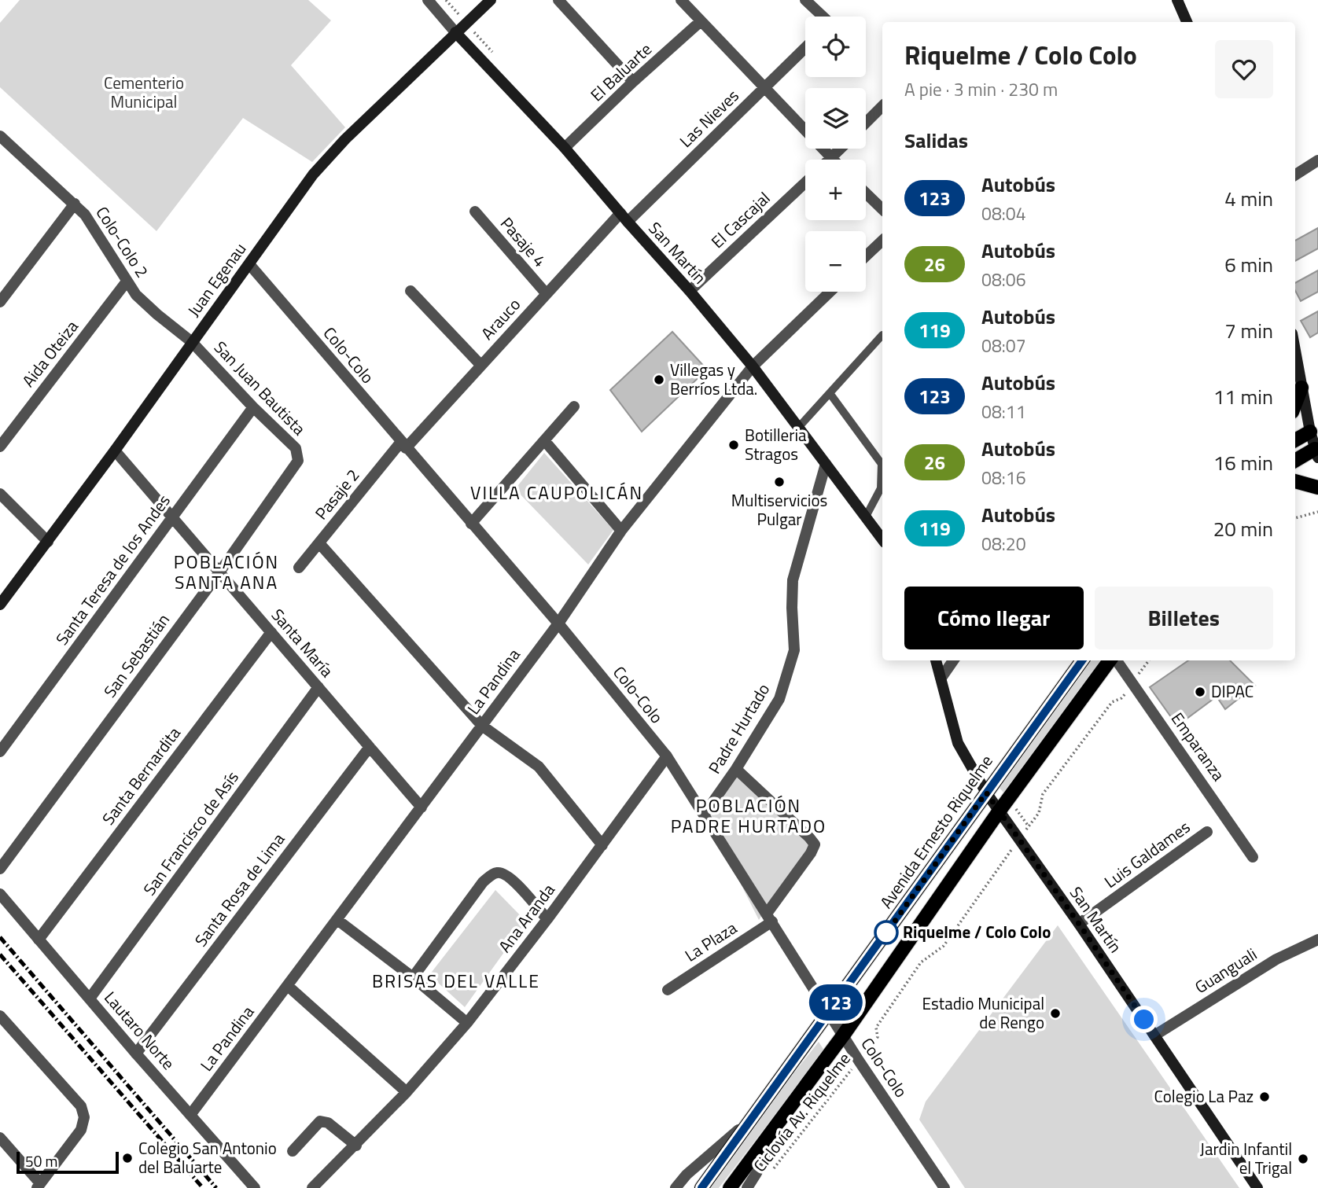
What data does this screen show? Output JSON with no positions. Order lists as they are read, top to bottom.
{
  "streets": {
    "main road": ["San Martín", "Juan Egenau", "Avenida Ernesto Riquelme"],
    "street": [
      "El Baluarte",
      "Las Nieves",
      "El Cascajal",
      "Colo-Colo 2",
      "Pasaje 4",
      "Arauco",
      "Aida Oteiza",
      "Colo-Colo",
      "San Juan Bautista",
      "Pasaje 2",
      "Santa Teresa de los Andes",
      "Santa María",
      "San Sebastián",
      "La Pandina",
      "Padre Hurtado",
      "Emparanza",
      "Santa Bernardita",
      "San Francisco de Asís",
      "Luis Galdames",
      "Santa Rosa de Lima",
      "Ana Aranda",
      "La Plaza",
      "Guanguali",
      "Lautaro Norte"
    ],
    "path": ["Ciclovía Av. Riquelme"]
  },
  "crossings": [
    ["El Baluarte", "San Martín"],
    ["Las Nieves", "San Martín"],
    ["Las Nieves", "Arauco"],
    ["El Cascajal", "San Martín"],
    ["Colo-Colo 2", "Juan Egenau"],
    ["Colo-Colo 2", "Aida Oteiza"],
    ["Colo-Colo 2", "San Juan Bautista"],
    ["Pasaje 4", "Arauco"],
    ["San Martín", "Juan Egenau"],
    ["San Martín", "Arauco"],
    ["San Martín", "La Pandina"],
    ["San Martín", "Padre Hurtado"],
    ["San Martín", "Avenida Ernesto Riquelme"],
    ["San Martín", "Luis Galdames"],
    ["San Martín", "Guanguali"],
    ["San Martín", "Ciclovía Av. Riquelme"],
    ["Juan Egenau", "Colo-Colo"],
    ["Juan Egenau", "San Juan Bautista"],
    ["Juan Egenau", "Santa María"],
    ["Arauco", "Colo-Colo"],
    ["Arauco", "Pasaje 2"],
    ["Colo-Colo", "Pasaje 2"],
    ["Colo-Colo", "La Pandina"],
    ["Colo-Colo", "Padre Hurtado"],
    ["Colo-Colo", "Avenida Ernesto Riquelme"],
    ["Colo-Colo", "Ana Aranda"],
    ["Colo-Colo", "La Plaza"],
    ["Colo-Colo", "Ciclovía Av. Riquelme"],
    ["San Juan Bautista", "Santa Teresa de los Andes"],
    ["San Juan Bautista", "San Sebastián"],
    ["Santa Teresa de los Andes", "Santa María"],
    ["Santa María", "San Sebastián"],
    ["Santa María", "La Pandina"],
    ["Santa María", "Santa Bernardita"],
    ["Santa María", "San Francisco de Asís"],
    ["Santa María", "Santa Rosa de Lima"],
    ["La Pandina", "Lautaro Norte"],
    ["Padre Hurtado", "La Plaza"],
    ["Emparanza", "Ciclovía Av. Riquelme"],
    ["Santa Bernardita", "Lautaro Norte"],
    ["San Francisco de Asís", "Lautaro Norte"],
    ["Santa Rosa de Lima", "Lautaro Norte"]
  ],
  "districts": [
    "VILLA CAUPOLICÁN",
    "POBLACIÓN SANTA ANA",
    "POBLACIÓN PADRE HURTADO",
    "BRISAS DEL VALLE"
  ],
  "parks": ["Cementerio Municipal"],
  "places": [
    "Villegas y Berríos Ltda.",
    "Botilleria Stragos",
    "Multiservicios Pulgar",
    "DIPAC",
    "Riquelme / Colo Colo",
    "Estadio Municipal de Rengo",
    "Colegio La Paz",
    "Colegio San Antonio del Baluarte",
    "Jardin Infantil el Trigal"
  ],
  "lines": ["bus line 123"],
  "scale_bar": "50 m",
  "page": {
    "on_map": "123",
    "map_buttons": ["+", "−"],
    "heading": [
      ["Riquelme / Colo Colo", "A pie · 3 min · 230 m"],
      "Salidas"
    ],
    "list": [
      {
        "mark": "123",
        "name": "Autobús",
        "note": "08:04",
        "value": "4 min"
      },
      {
        "mark": "26",
        "name": "Autobús",
        "note": "08:06",
        "value": "6 min"
      },
      {
        "mark": "119",
        "name": "Autobús",
        "note": "08:07",
        "value": "7 min"
      },
      {
        "mark": "123",
        "name": "Autobús",
        "note": "08:11",
        "value": "11 min"
      },
      {
        "mark": "26",
        "name": "Autobús",
        "note": "08:16",
        "value": "16 min"
      },
      {
        "mark": "119",
        "name": "Autobús",
        "note": "08:20",
        "value": "20 min"
      }
    ],
    "buttons": ["Cómo llegar", "Billetes"],
    "scale": "50 m"
  }
}
